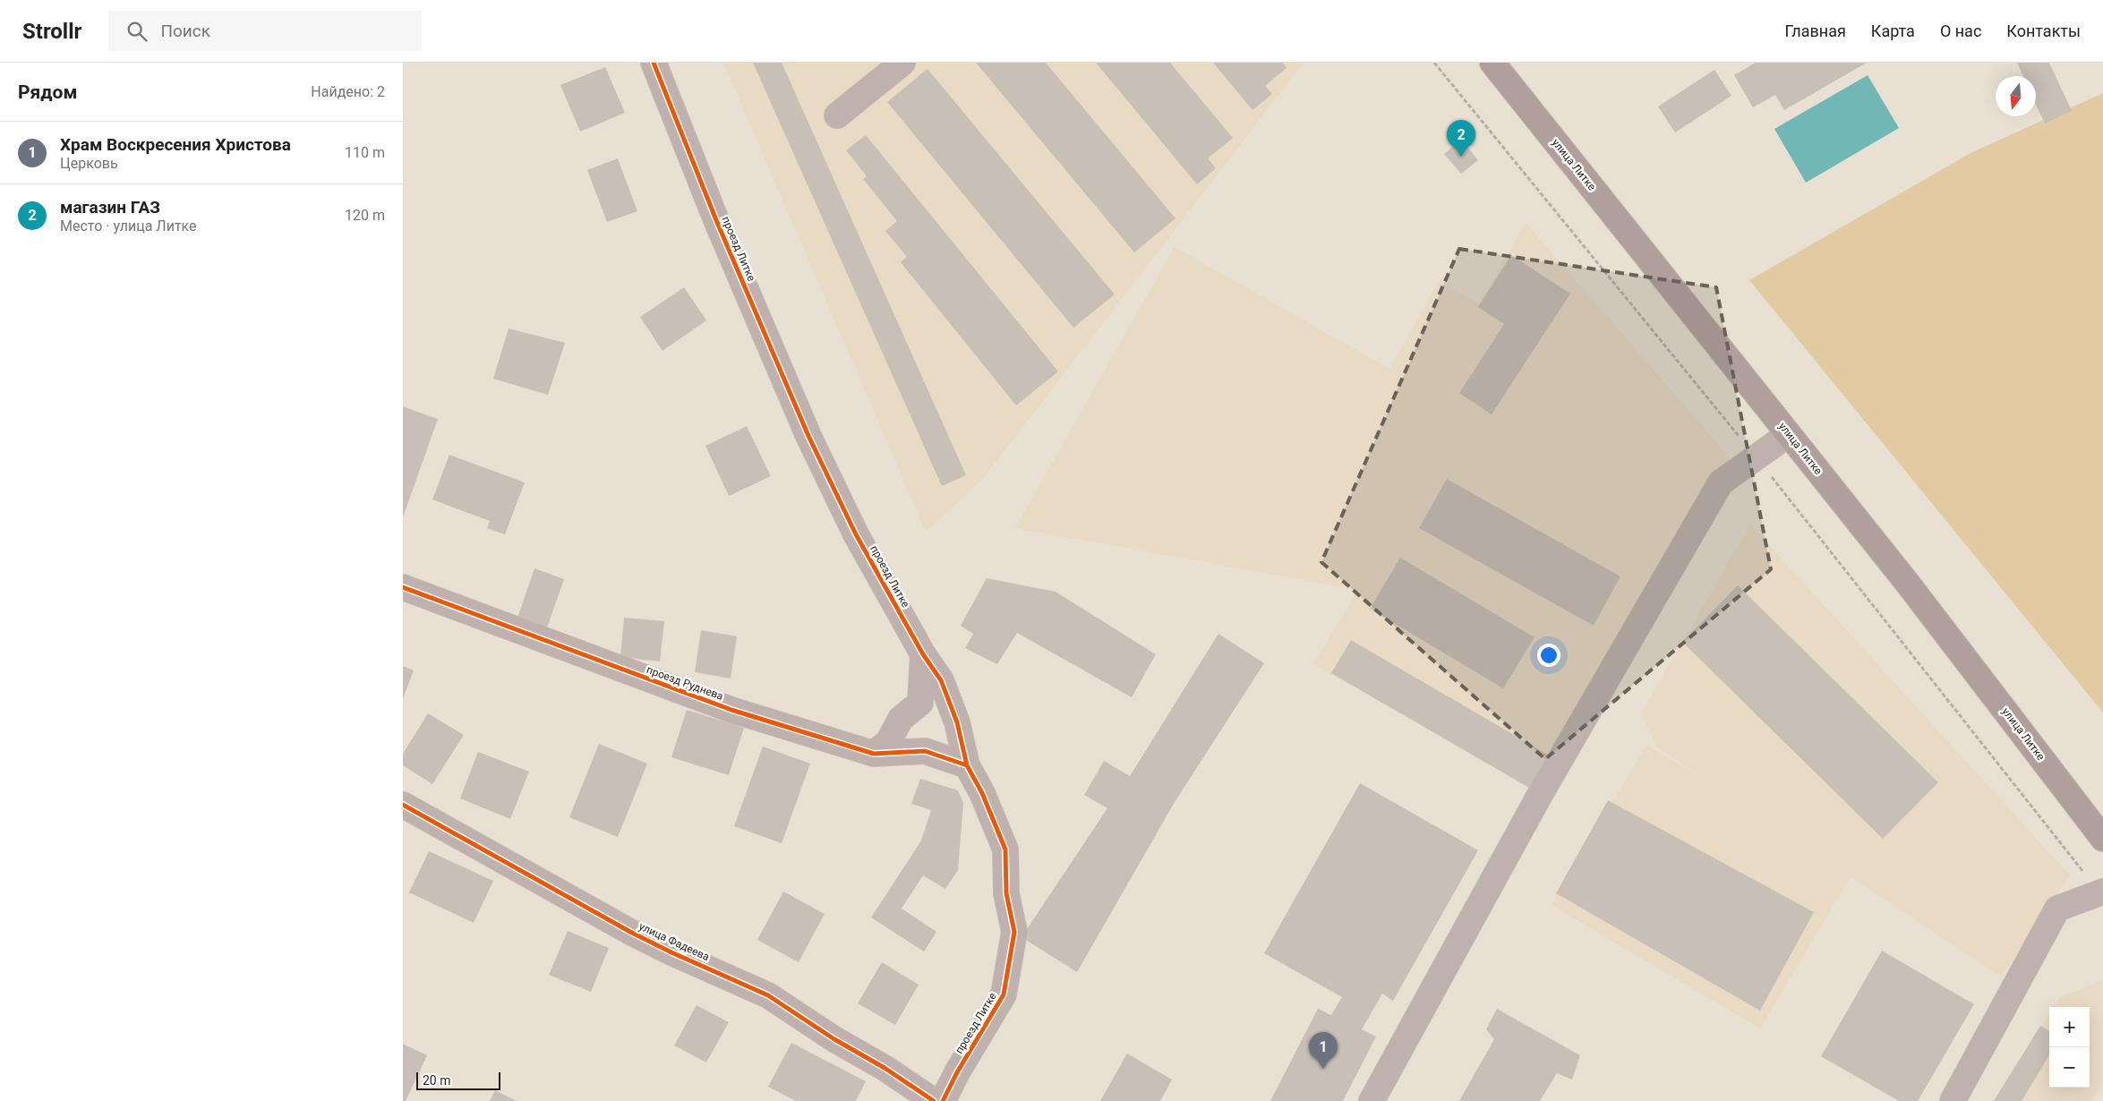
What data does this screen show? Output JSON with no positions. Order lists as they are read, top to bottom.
{
  "streets": {
    "main road": ["улица Литке"],
    "street": ["проезд Литке", "проезд Руднева", "улица Фадеева"]
  },
  "crossings": [
    ["проезд Литке", "проезд Руднева"]
  ],
  "scale_bar": "20 m",
  "north": "bottom",
  "page": {
    "header": "Strollr",
    "search": "Поиск",
    "nav": [
      "Главная",
      "Карта",
      "О нас",
      "Контакты"
    ],
    "heading": ["Рядом", "Найдено: 2"],
    "pins": ["2", "1"],
    "list": [
      {
        "mark": "1",
        "name": "Храм Воскресения Христова",
        "note": "Церковь",
        "value": "110 m"
      },
      {
        "mark": "2",
        "name": "магазин ГАЗ",
        "note": "Место · улица Литке",
        "value": "120 m"
      }
    ],
    "map_buttons": ["+", "−"],
    "scale": "20 m"
  }
}
